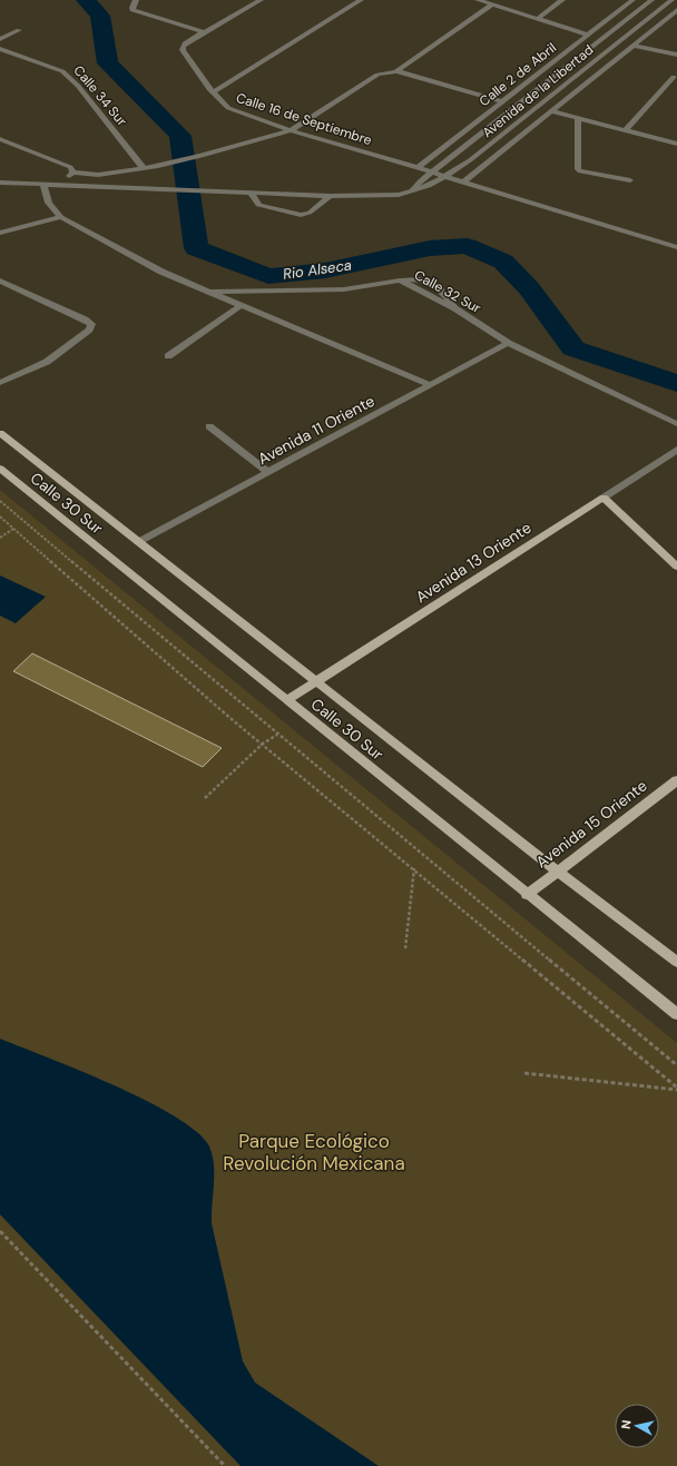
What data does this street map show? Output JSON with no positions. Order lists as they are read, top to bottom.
{
  "streets": {
    "main road": ["Calle 30 Sur", "Avenida 13 Oriente", "Avenida 15 Oriente"],
    "street": [
      "Calle 2 de Abril",
      "Avenida de la Libertad",
      "Calle 34 Sur",
      "Calle 16 de Septiembre",
      "Calle 32 Sur",
      "Avenida 11 Oriente"
    ]
  },
  "crossings": [
    ["Calle 2 de Abril", "Calle 16 de Septiembre"],
    ["Avenida de la Libertad", "Calle 16 de Septiembre"],
    ["Avenida de la Libertad", "Calle 32 Sur"],
    ["Calle 32 Sur", "Avenida 11 Oriente"],
    ["Avenida 11 Oriente", "Calle 30 Sur"],
    ["Calle 30 Sur", "Avenida 13 Oriente"],
    ["Calle 30 Sur", "Avenida 15 Oriente"]
  ],
  "water": ["Rio Alseca"],
  "parks": ["Parque Ecológico Revolución Mexicana"],
  "north": "left"
}
